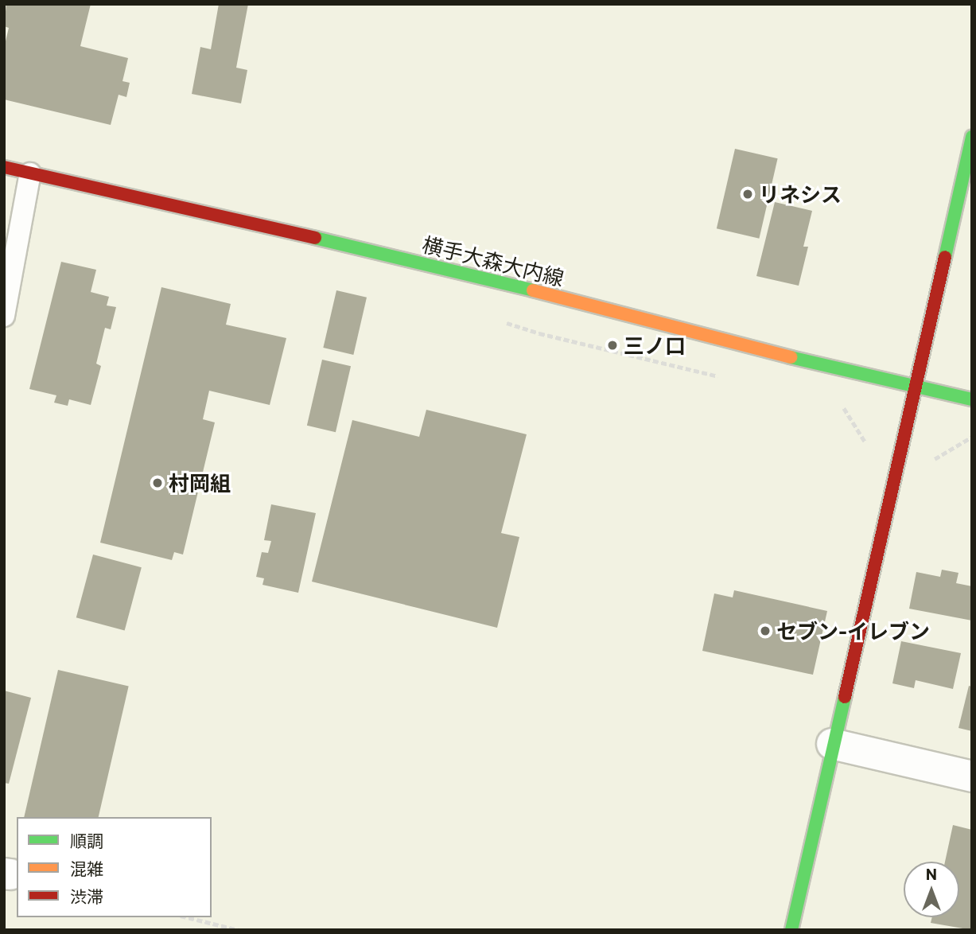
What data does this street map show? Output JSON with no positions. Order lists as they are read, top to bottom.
{
  "streets": {
    "main road": ["横手大森大内線"]
  },
  "places": [
    "リネシス",
    "三ノ口",
    "村岡組",
    "セブン-イレブン"
  ],
  "legend": ["順調", "混雑", "渋滞"],
  "north": "top"
}
